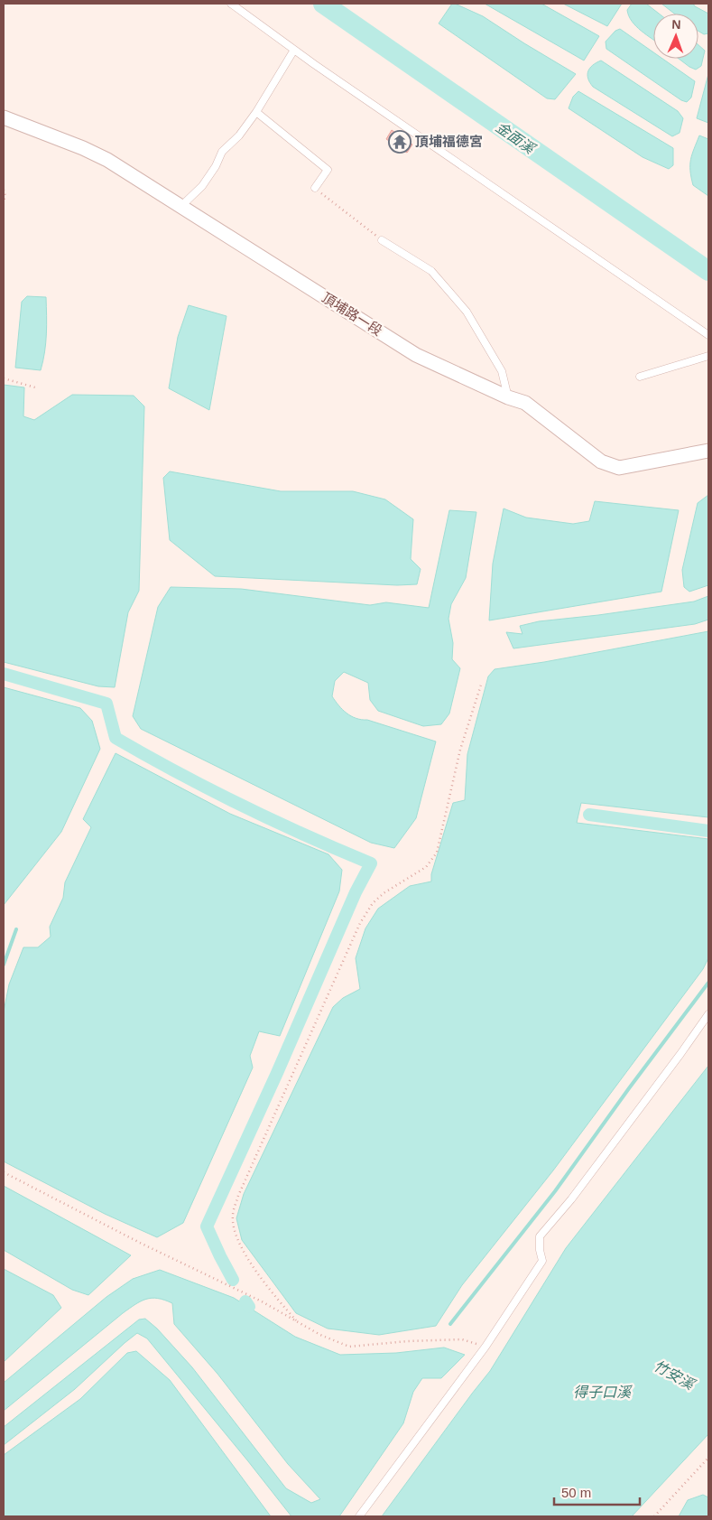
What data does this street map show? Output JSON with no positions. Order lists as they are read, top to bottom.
{
  "streets": {
    "street": ["頂埔路一段"]
  },
  "water": ["金面溪", "竹安溪", "得子口溪"],
  "places": {
    "temple": ["頂埔福德宮"]
  },
  "scale_bar": "50 m",
  "north": "top"
}
